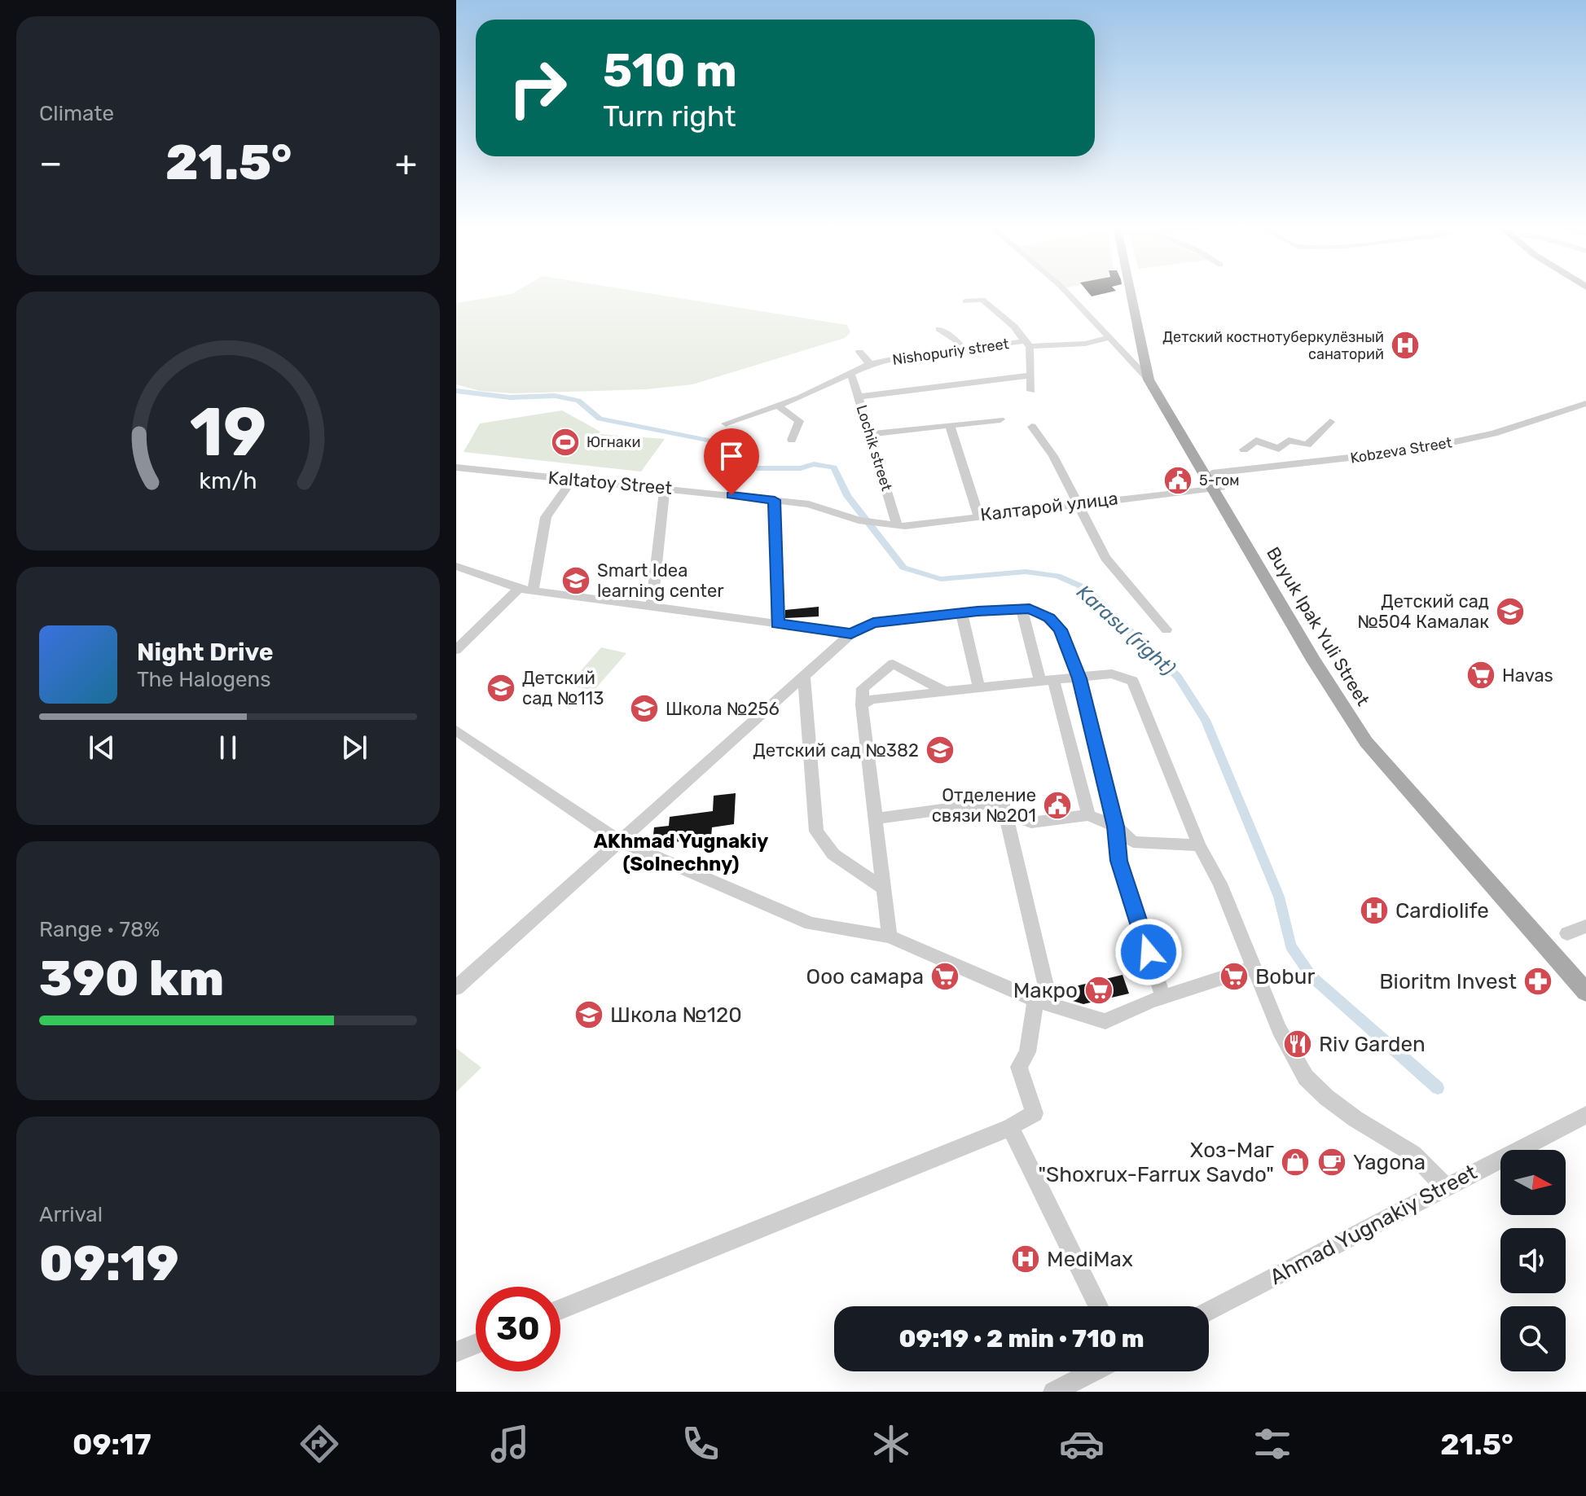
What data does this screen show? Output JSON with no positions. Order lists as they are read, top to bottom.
{
  "streets": {
    "main road": ["Buyuk Ipak Yuli Street"],
    "street": [
      "Nishopuriy street",
      "Lochik street",
      "Kobzeva Street",
      "Kaltatoy Street",
      "Калтарой улица",
      "Ahmad Yugnakiy Street"
    ]
  },
  "crossings": [
    ["Nishopuriy street", "Lochik street"],
    ["Lochik street", "Калтарой улица"],
    ["Kobzeva Street", "Калтарой улица"],
    ["Kobzeva Street", "Buyuk Ipak Yuli Street"],
    ["Kaltatoy Street", "Калтарой улица"],
    ["Калтарой улица", "Buyuk Ipak Yuli Street"]
  ],
  "districts": ["AKhmad Yugnakiy (Solnechny)"],
  "water": ["Karasu (right)"],
  "places": {
    "hospital": ["Детский костнотуберкулёзный санаторий", "Cardiolife", "MediMax"],
    "sports": ["Югнаки"],
    "public building": ["5-гом", "Отделение связи №201"],
    "school or university": [
      "Smart Idea learning center",
      "Детский сад №504 Камалак",
      "Детский сад №113",
      "Школа №256",
      "Детский сад №382",
      "Школа №120"
    ],
    "supermarket": [
      "Havas",
      "Ооо самара",
      "Bobur",
      "Макро"
    ],
    "pharmacy": ["Bioritm Invest"],
    "restaurant": ["Riv Garden"],
    "shop": ["Хоз-Маг \"Shoxrux-Farrux Savdo\""],
    "cafe": ["Yagona"]
  },
  "north": "right",
  "page": {
    "tile": [
      "Climate",
      ["Range · 78%", "390 km"],
      ["Arrival", "09:19"]
    ],
    "turn": ["510 m", "Turn right"],
    "heat": ["−", "21.5°", "+"],
    "song": ["Night Drive", "The Halogens"],
    "limit": "30",
    "trip": "09:19 · 2 min · 710 m",
    "tabs": ["09:17", "21.5°"],
    "gauge": ["19", "km/h"]
  }
}
